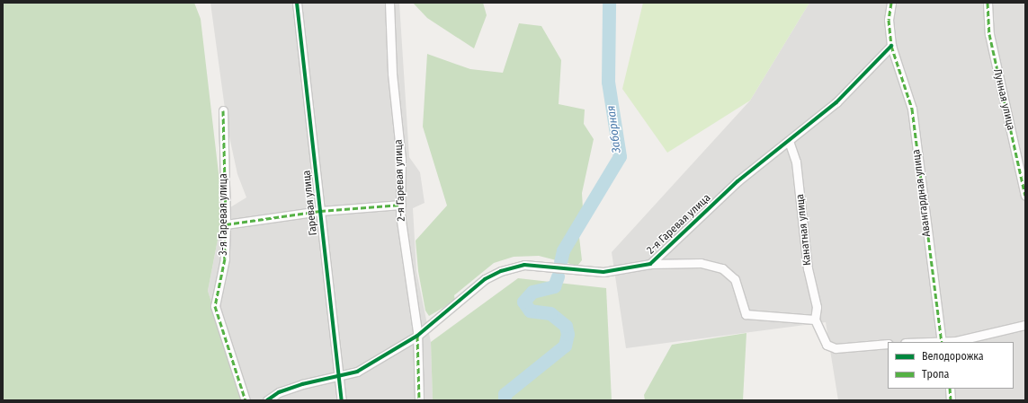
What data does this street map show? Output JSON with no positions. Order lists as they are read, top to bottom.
{
  "streets": {
    "street": [
      "Лунная улица",
      "2-я Гаревая улица",
      "Авангардная улица",
      "Гаревая улица",
      "3-я Гаревая улица",
      "Канатная улица"
    ]
  },
  "crossings": [
    ["2-я Гаревая улица", "Авангардная улица"],
    ["2-я Гаревая улица", "Гаревая улица"],
    ["2-я Гаревая улица", "Канатная улица"]
  ],
  "water": ["Заборная"],
  "legend": ["Велодорожка", "Тропа"]
}
